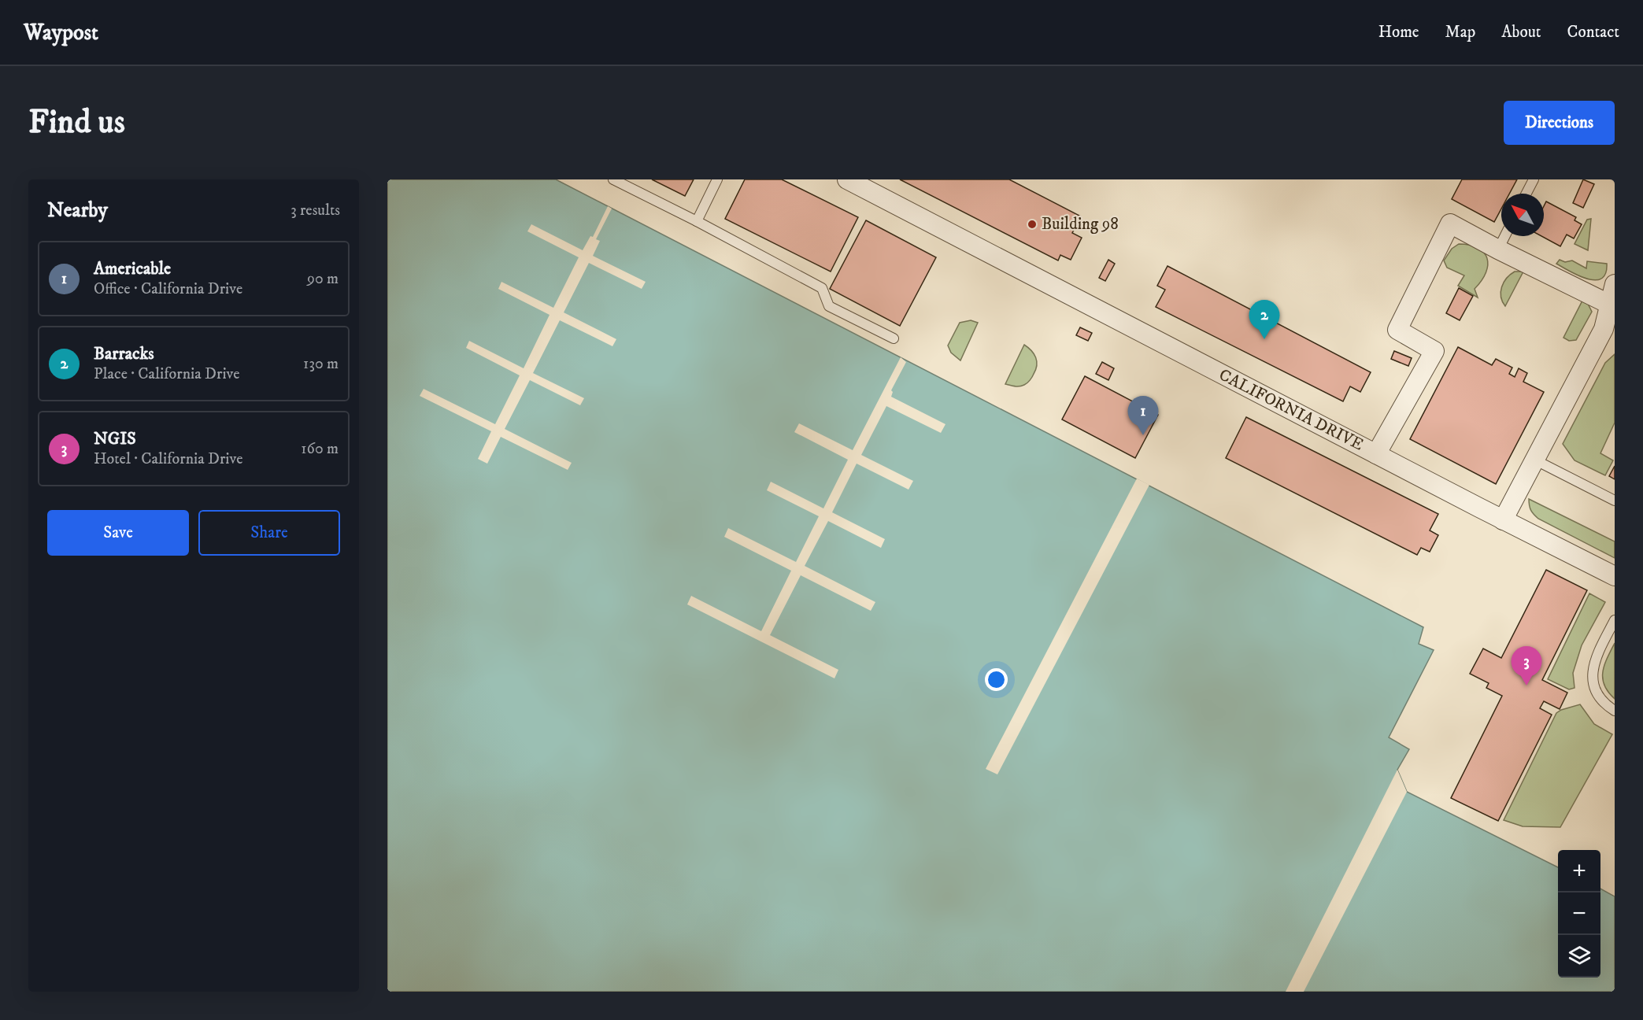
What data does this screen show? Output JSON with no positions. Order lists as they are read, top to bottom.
{
  "streets": {
    "street": ["CALIFORNIA DRIVE"]
  },
  "places": ["Building 98"],
  "north": "top left",
  "page": {
    "header": "Waypost",
    "nav": [
      "Home",
      "Map",
      "About",
      "Contact"
    ],
    "buttons": [
      "Directions",
      ["Save", "Share"]
    ],
    "title": "Find us",
    "heading": ["Nearby", "3 results"],
    "list": [
      {
        "mark": "1",
        "name": "Americable",
        "note": "Office · California Drive",
        "value": "90 m"
      },
      {
        "mark": "2",
        "name": "Barracks",
        "note": "Place · California Drive",
        "value": "130 m"
      },
      {
        "mark": "3",
        "name": "NGIS",
        "note": "Hotel · California Drive",
        "value": "160 m"
      }
    ],
    "pins": ["2", "1", "3"],
    "map_buttons": ["+", "−"]
  }
}
